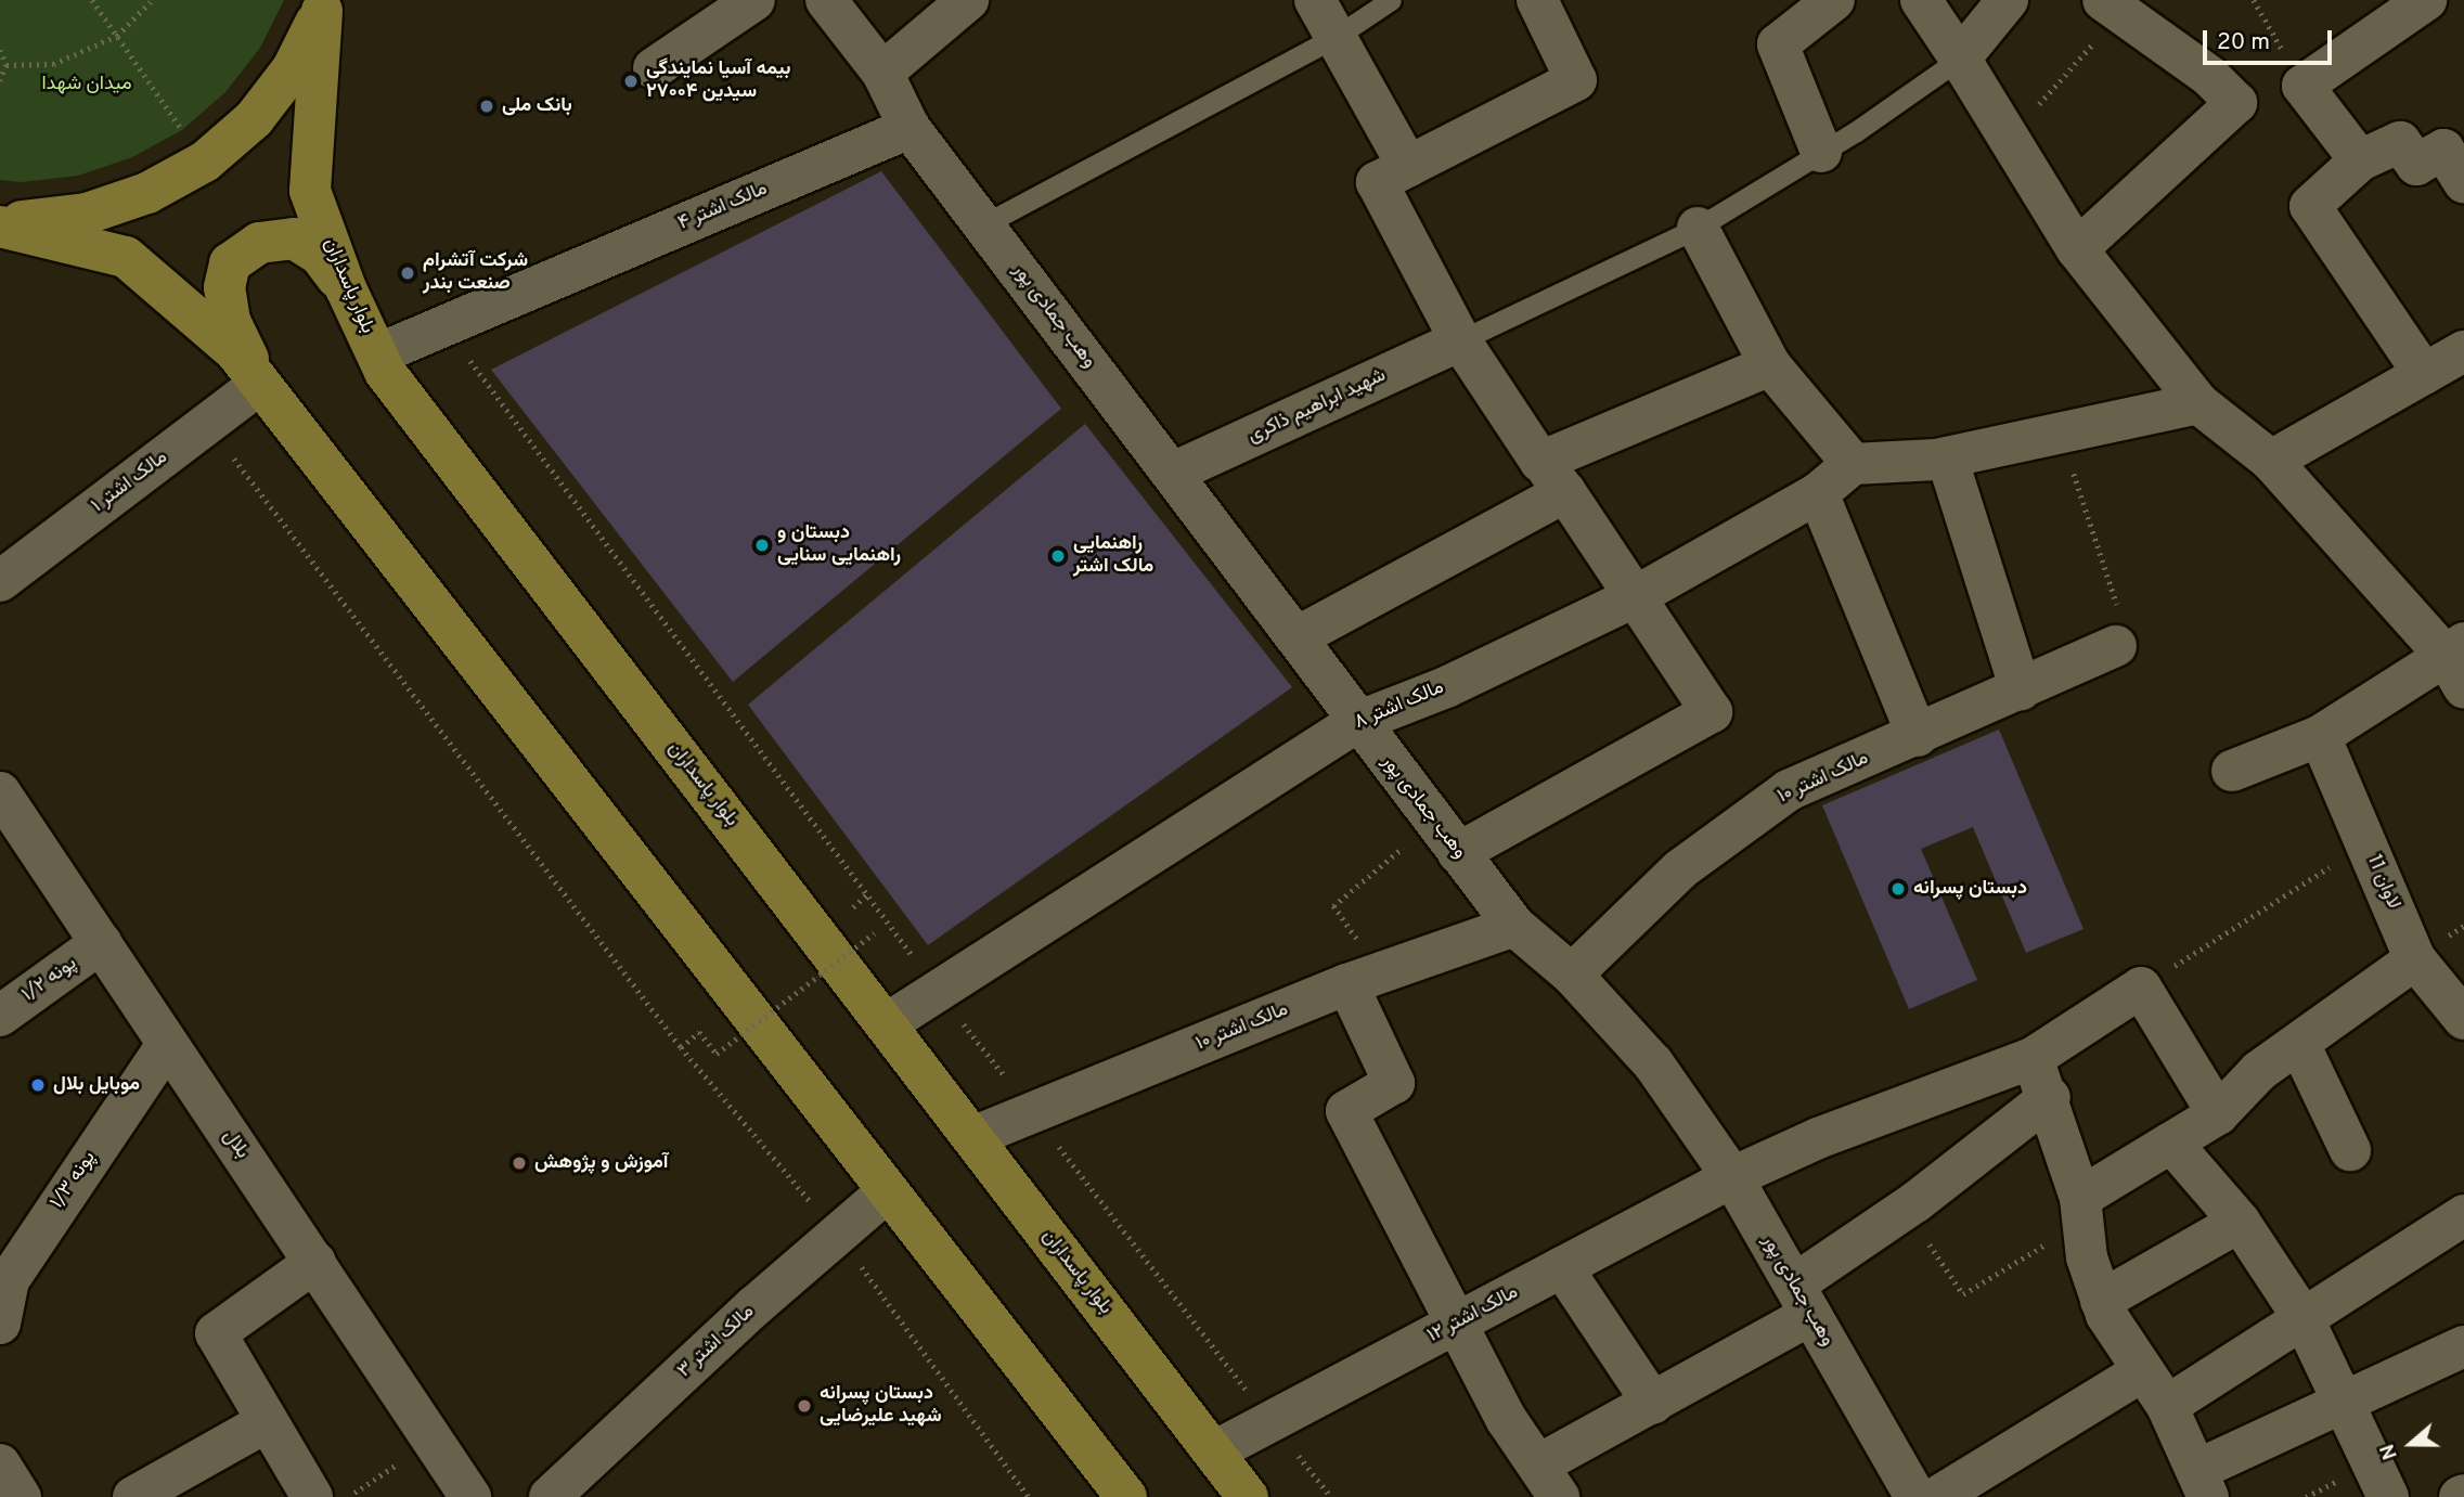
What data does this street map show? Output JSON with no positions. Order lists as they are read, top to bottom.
{
  "streets": {
    "main road": ["بلوار پاسداران"],
    "street": [
      "مالک اشتر ۴",
      "وهب جمادی پور",
      "شهید ابراهیم ذاکری",
      "مالک اشتر ۱",
      "مالک اشتر ۸",
      "مالک اشتر ۱۰",
      "لاوان 11",
      "پونه ۱/۲",
      "بلال",
      "پونه ۱/۳",
      "مالک اشتر ۱۲",
      "مالک اشتر ۳"
    ]
  },
  "crossings": [
    ["مالک اشتر ۴", "بلوار پاسداران"],
    ["مالک اشتر ۴", "وهب جمادی پور"],
    ["بلوار پاسداران", "مالک اشتر ۸"],
    ["بلوار پاسداران", "مالک اشتر ۱۰"],
    ["بلوار پاسداران", "مالک اشتر ۱۲"],
    ["وهب جمادی پور", "شهید ابراهیم ذاکری"],
    ["وهب جمادی پور", "مالک اشتر ۸"],
    ["وهب جمادی پور", "مالک اشتر ۱۰"],
    ["وهب جمادی پور", "مالک اشتر ۱۲"],
    ["پونه ۱/۲", "بلال"],
    ["بلال", "پونه ۱/۳"]
  ],
  "parks": ["میدان شهدا"],
  "places": [
    "بیمه آسیا نمایندگی سیدین ۲۷۰۰۴",
    "بانک ملی",
    "شرکت آتشرام صنعت بندر",
    "دبستان و راهنمایی سنایی",
    "راهنمایی مالک اشتر",
    "دبستان پسرانه",
    "موبایل بلال",
    "آموزش و پژوهش",
    "دبستان پسرانه شهید علیرضایی"
  ],
  "scale_bar": "20 m",
  "north": "left"
}
